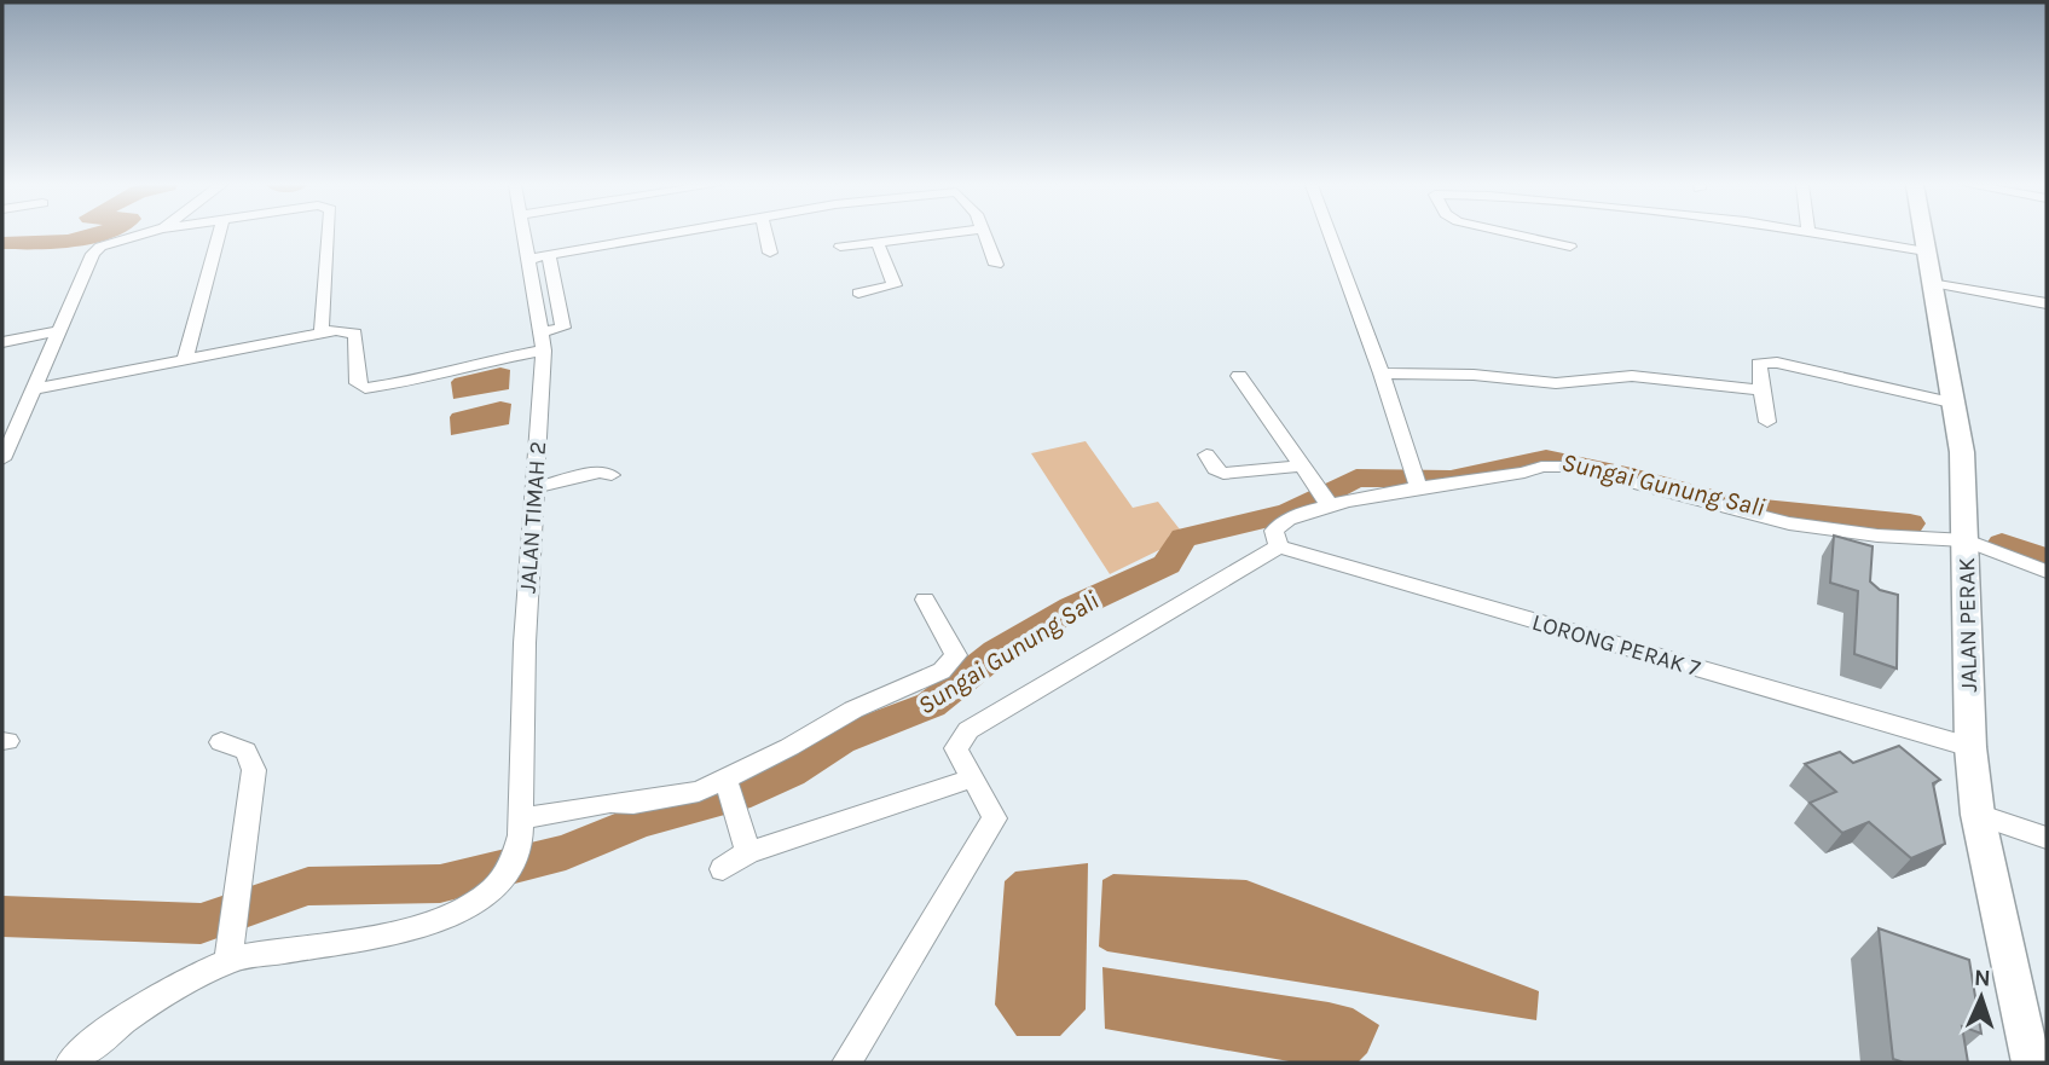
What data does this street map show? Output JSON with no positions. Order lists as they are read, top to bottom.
{
  "streets": {
    "street": ["JALAN TIMAH 2", "JALAN PERAK", "LORONG PERAK 7"]
  },
  "crossings": [
    ["JALAN PERAK", "LORONG PERAK 7"]
  ],
  "water": ["Sungai Gunung Sali"],
  "north": "top"
}
